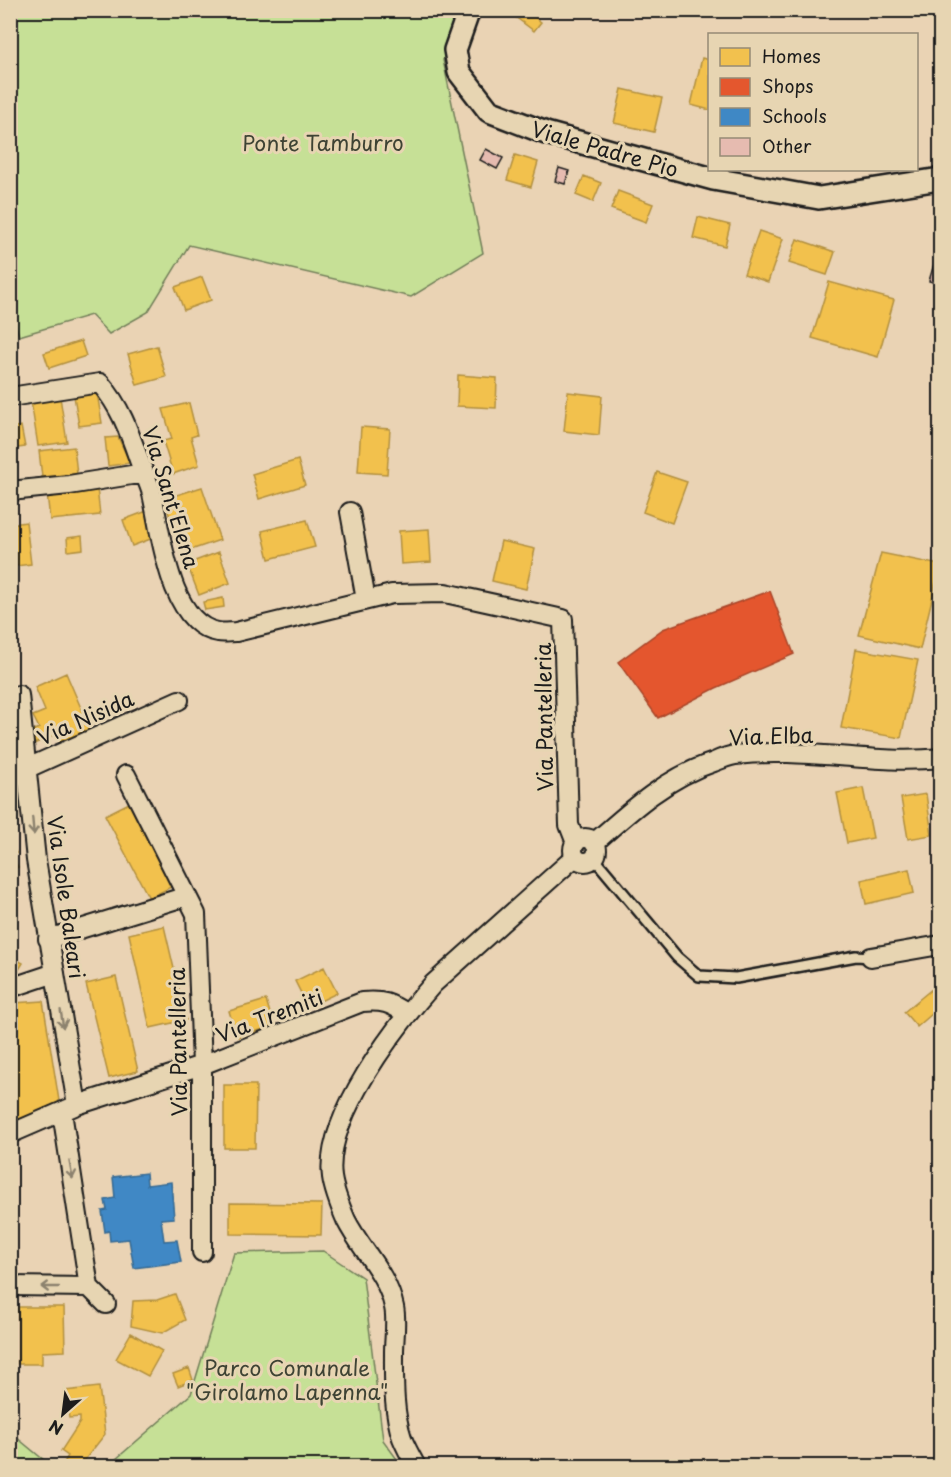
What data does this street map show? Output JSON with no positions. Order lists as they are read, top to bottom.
{
  "streets": {
    "street": [
      "Viale Padre Pio",
      "Via Sant'Elena",
      "Via Nisida",
      "Via Pantelleria",
      "Via Elba",
      "Via Isole Baleari",
      "Via Tremiti"
    ]
  },
  "crossings": [
    ["Via Sant'Elena", "Via Pantelleria"],
    ["Via Nisida", "Via Isole Baleari"],
    ["Via Pantelleria", "Via Tremiti"],
    ["Via Isole Baleari", "Via Tremiti"]
  ],
  "one_way": ["Via Isole Baleari"],
  "parks": ["Ponte Tamburro", "Parco Comunale \"Girolamo Lapenna\""],
  "legend": [
    "Homes",
    "Shops",
    "Schools",
    "Other"
  ],
  "north": "bottom left"
}
